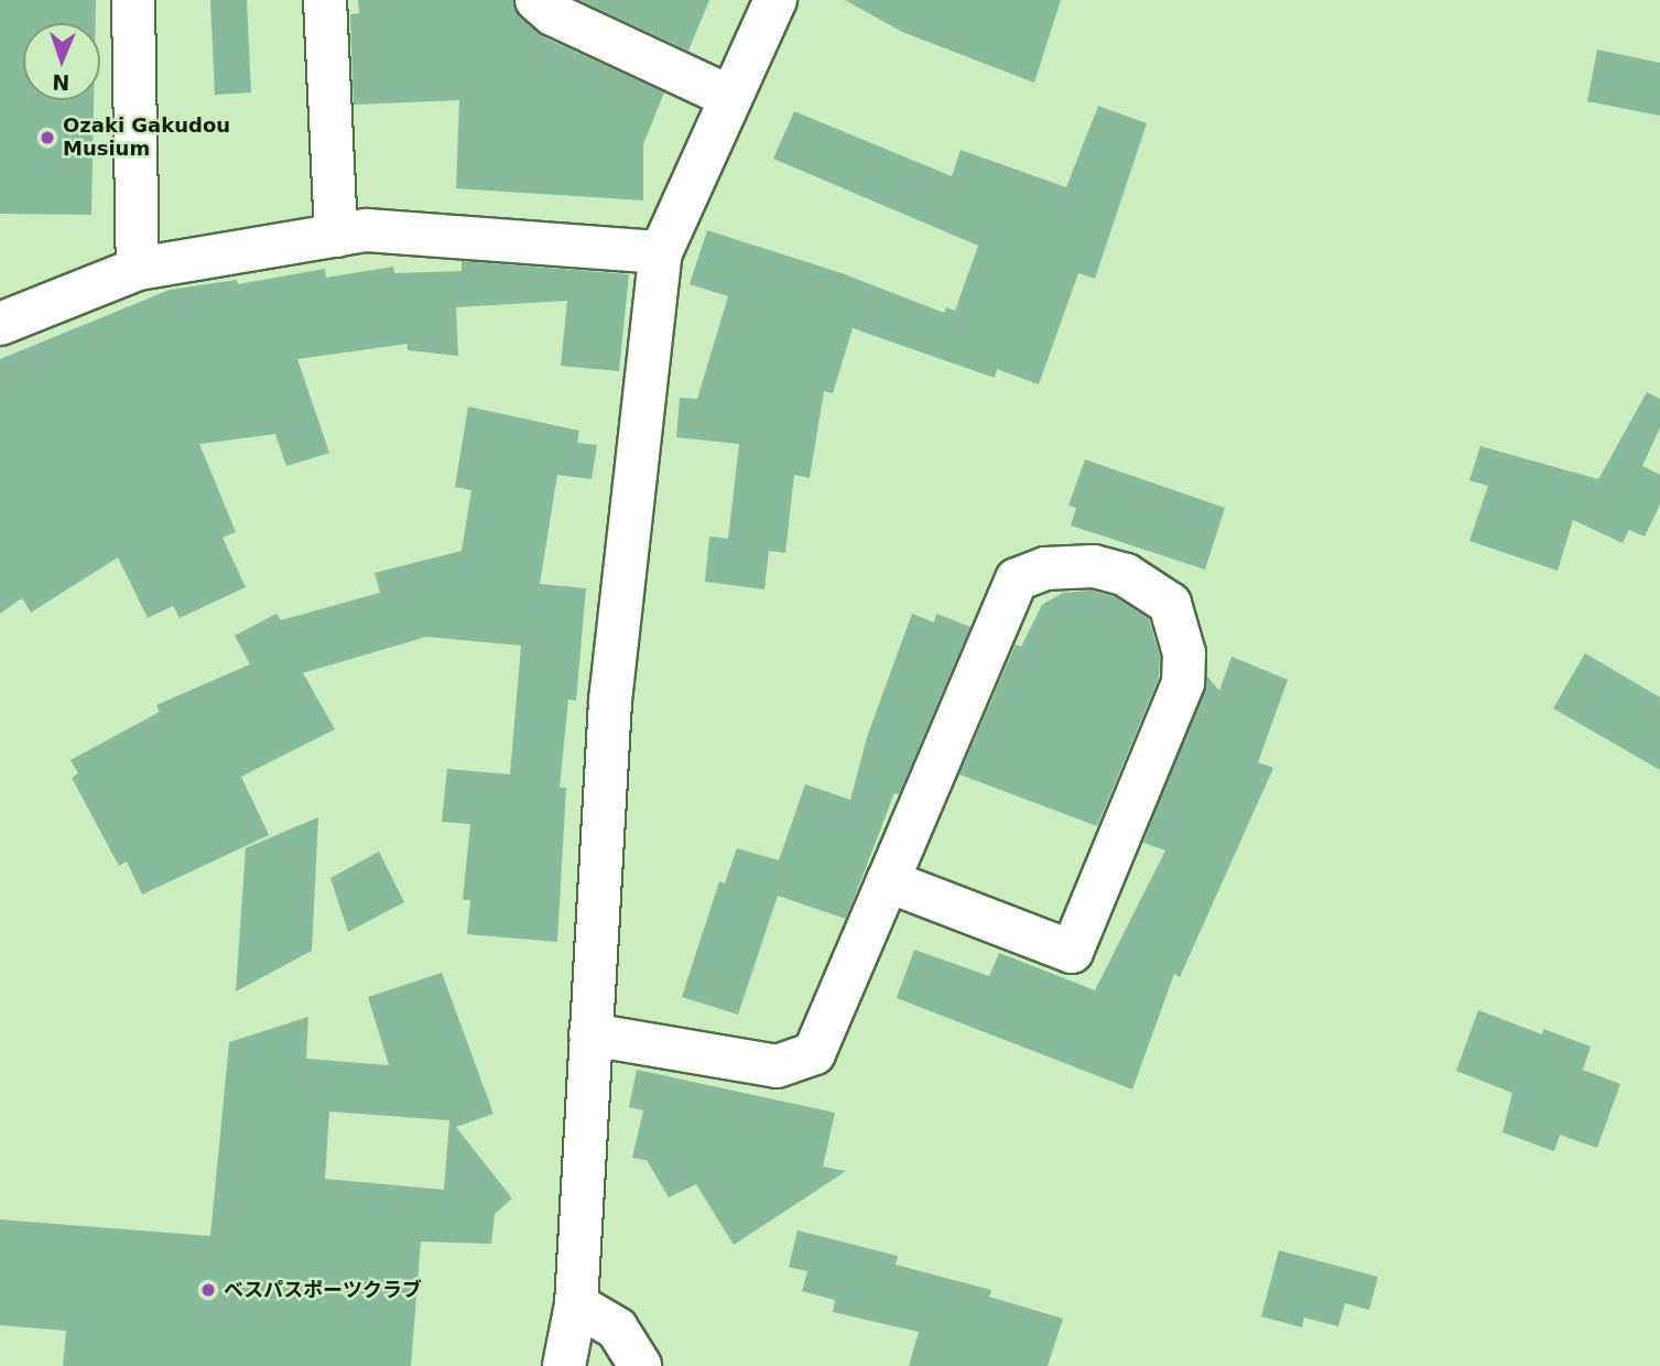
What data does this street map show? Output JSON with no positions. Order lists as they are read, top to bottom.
{
  "places": ["Ozaki Gakudou Musium", "ベスパスポーツクラブ"],
  "north": "bottom"
}
